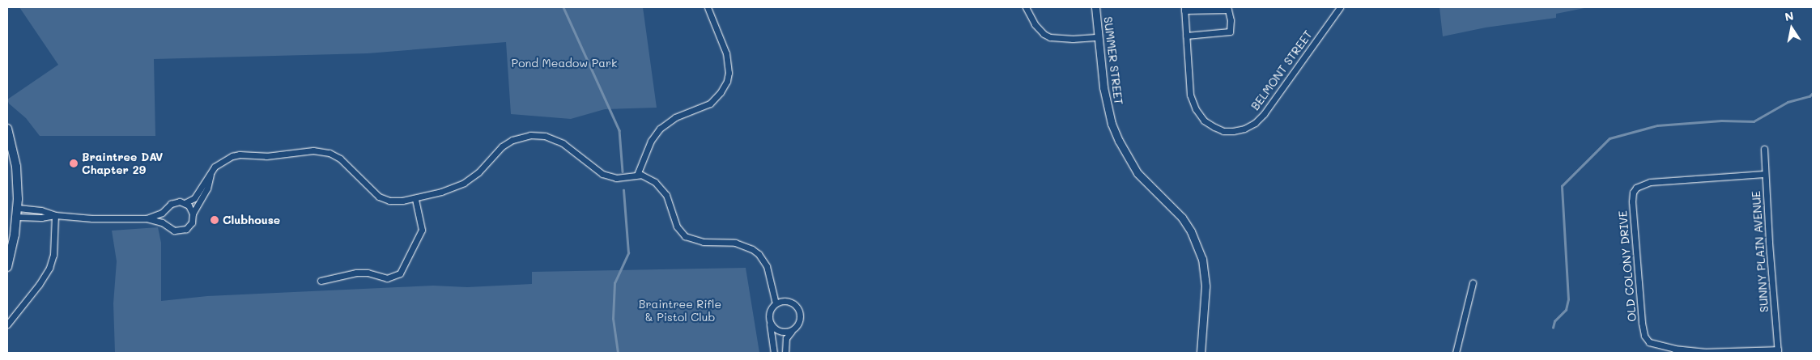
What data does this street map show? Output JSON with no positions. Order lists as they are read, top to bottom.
{
  "streets": {
    "street": [
      "SUMMER STREET",
      "BELMONT STREET",
      "SUNNY PLAIN AVENUE",
      "OLD COLONY DRIVE"
    ]
  },
  "crossings": [
    ["SUNNY PLAIN AVENUE", "OLD COLONY DRIVE"]
  ],
  "parks": ["Pond Meadow Park", "Braintree Rifle & Pistol Club"],
  "places": ["Braintree DAV Chapter 29", "Clubhouse"],
  "north": "top"
}
